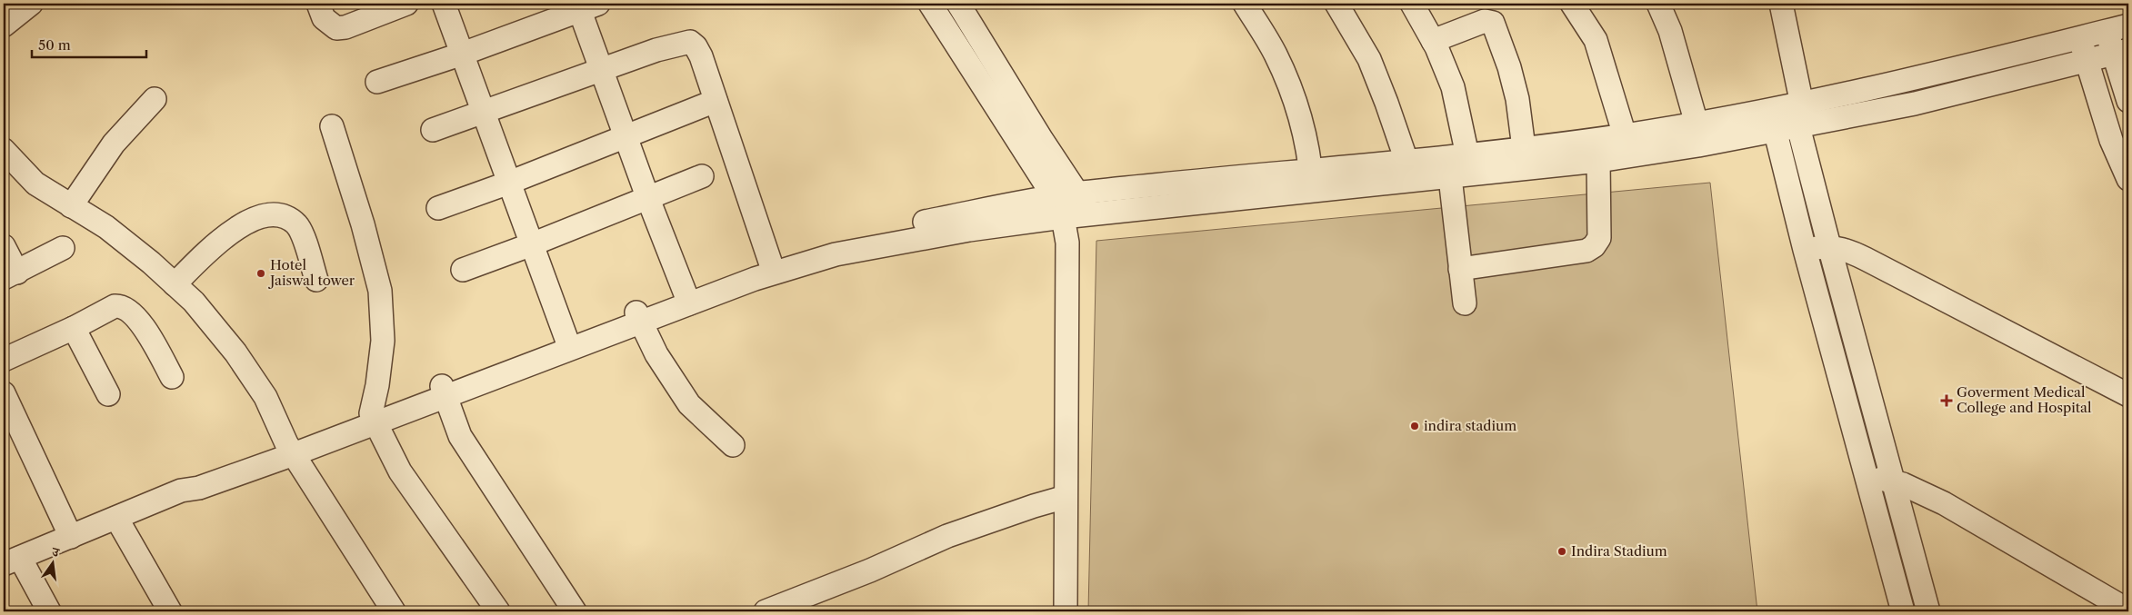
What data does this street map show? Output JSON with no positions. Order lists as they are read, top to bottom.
{
  "places": {
    "other": ["Hotel Jaiswal tower", "indira stadium", "Indira Stadium"],
    "health": ["Goverment Medical College and Hospital"]
  },
  "scale_bar": "50 m",
  "north": "top"
}
